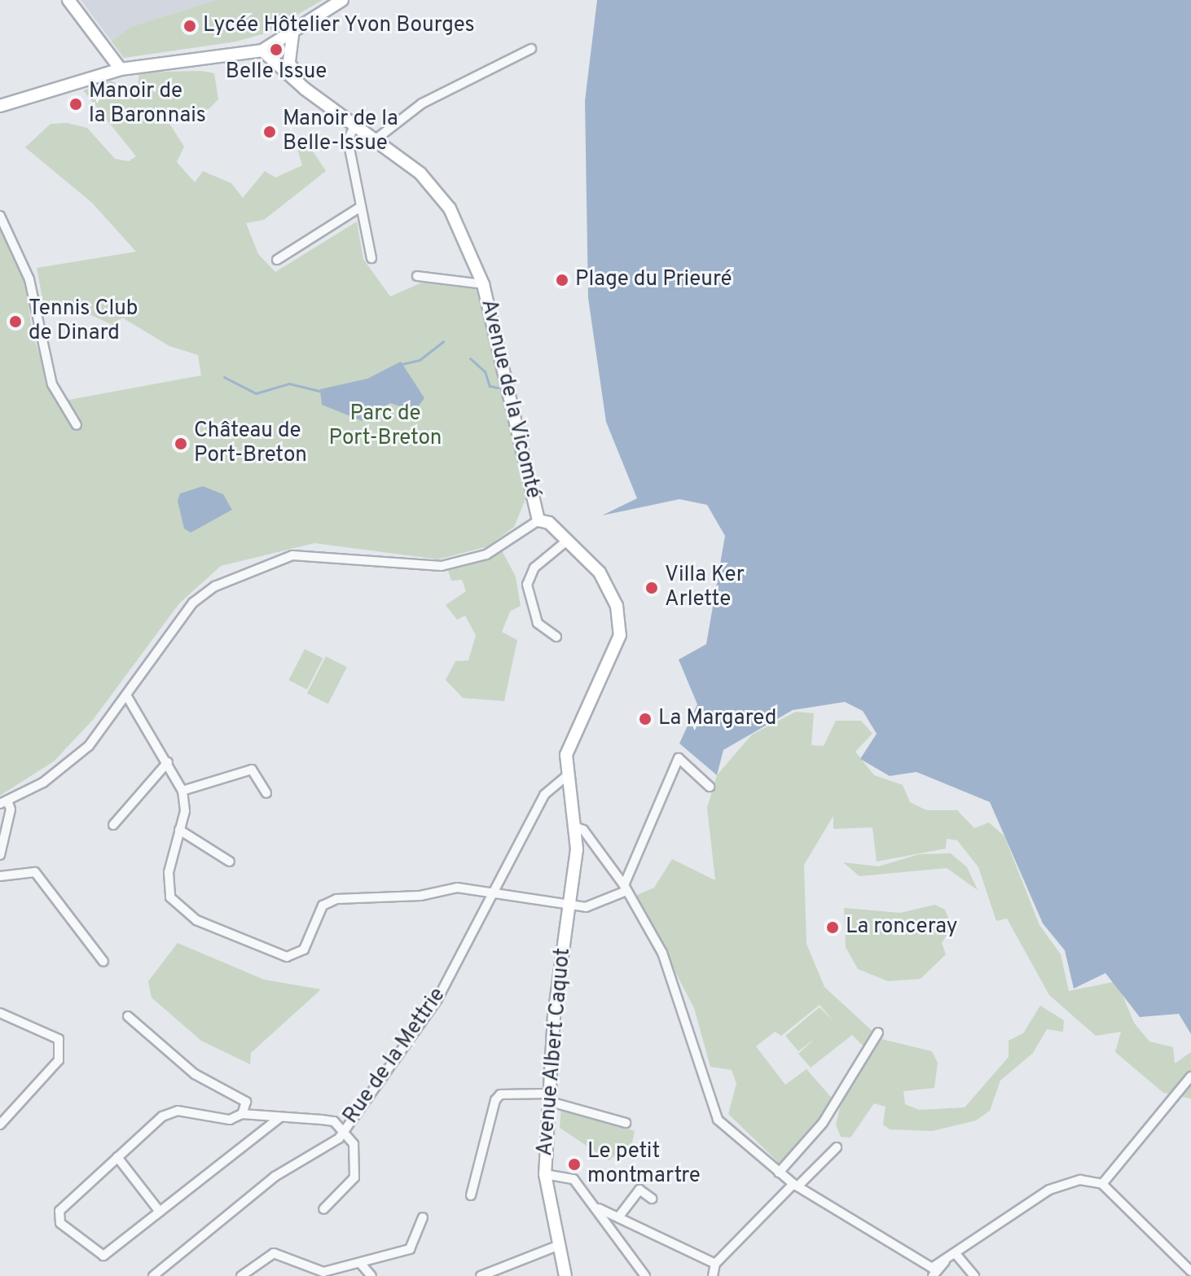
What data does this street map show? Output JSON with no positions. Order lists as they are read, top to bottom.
{
  "streets": {
    "main road": ["Avenue de la Vicomté", "Avenue Albert Caquot"],
    "street": ["Rue de la Mettrie"]
  },
  "crossings": [
    ["Avenue de la Vicomté", "Avenue Albert Caquot"],
    ["Avenue de la Vicomté", "Rue de la Mettrie"]
  ],
  "parks": ["Parc de Port-Breton"],
  "places": [
    "Lycée Hôtelier Yvon Bourges",
    "Belle Issue",
    "Manoir de la Baronnais",
    "Manoir de la Belle-Issue",
    "Plage du Prieuré",
    "Tennis Club de Dinard",
    "Château de Port-Breton",
    "Villa Ker Arlette",
    "La Margared",
    "La ronceray",
    "Le petit montmartre"
  ]
}
